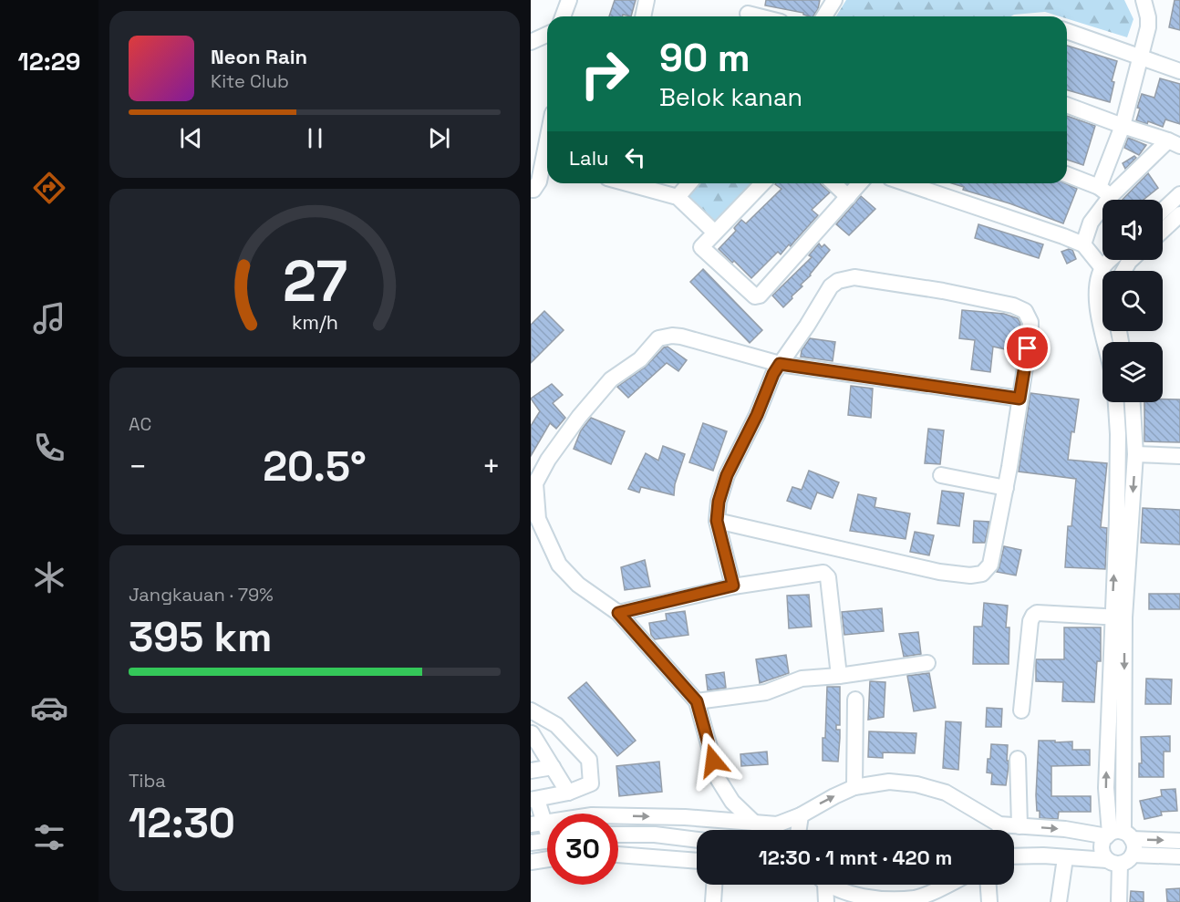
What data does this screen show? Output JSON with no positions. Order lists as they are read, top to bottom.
{
  "page": {
    "tabs": "12:29",
    "turn": ["90 m", "Belok kanan"],
    "song": ["Neon Rain", "Kite Club"],
    "then": "Lalu",
    "tile": [
      "AC",
      ["Jangkauan · 79%", "395 km"],
      ["Tiba", "12:30"]
    ],
    "heat": ["−", "20.5°", "+"],
    "limit": "30",
    "trip": "12:30 · 1 mnt · 420 m",
    "gauge": ["27", "km/h"]
  }
}
